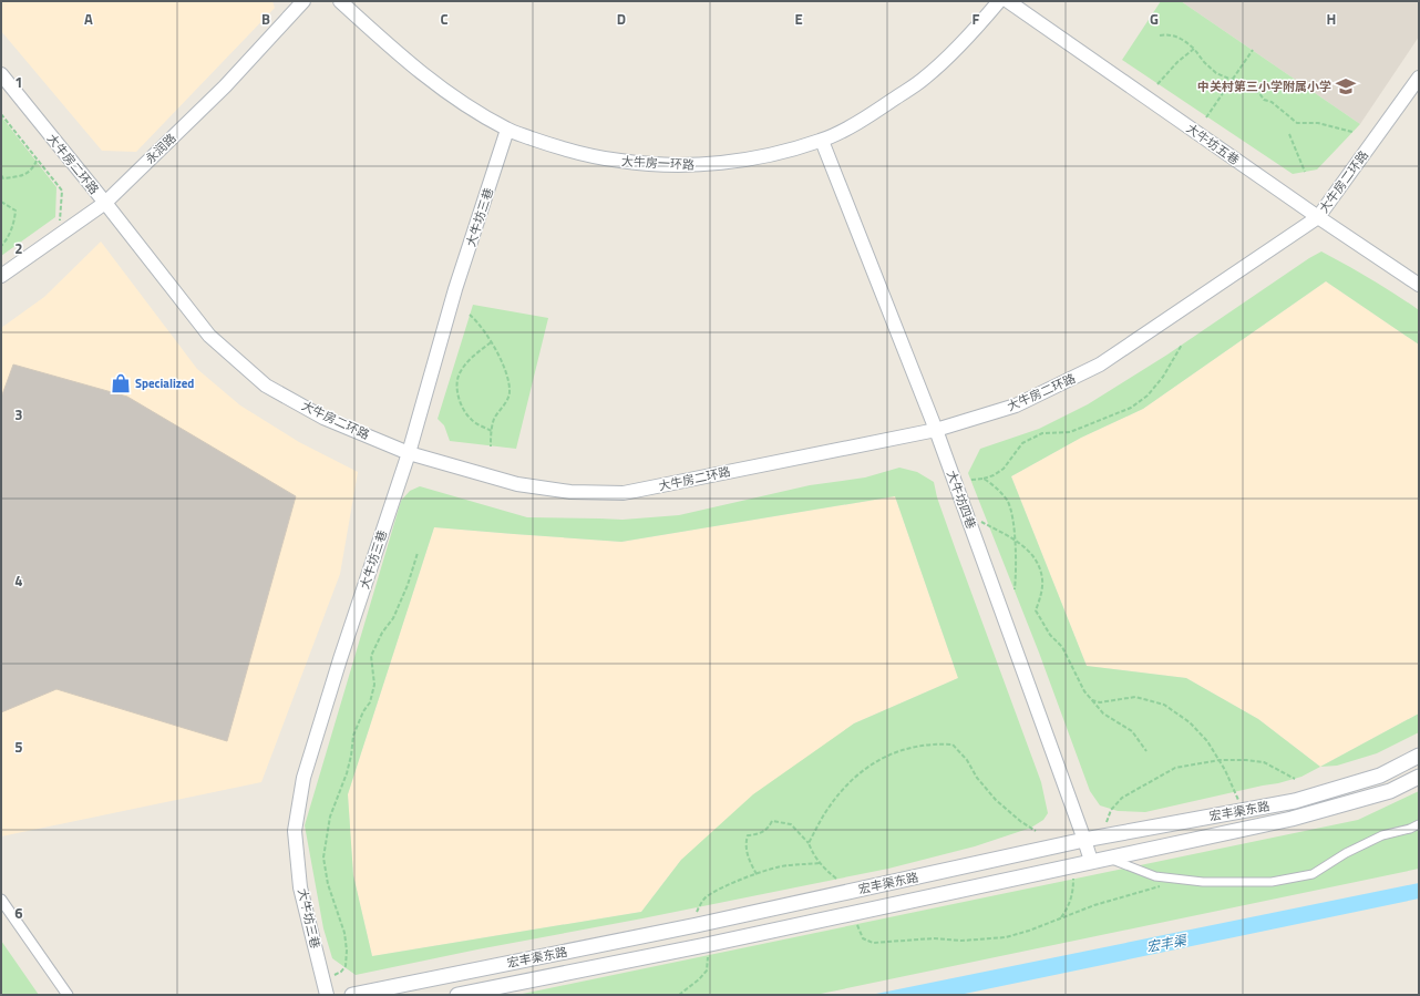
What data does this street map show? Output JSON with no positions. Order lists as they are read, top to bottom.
{
  "streets": {
    "main road": ["宏丰渠东路"],
    "street": [
      "大牛坊五巷",
      "永润路",
      "大牛房一环路",
      "大牛房二环路",
      "大牛坊三巷",
      "大牛坊四巷"
    ]
  },
  "crossings": [
    ["大牛坊五巷", "大牛房二环路"],
    ["永润路", "大牛房二环路"],
    ["大牛房一环路", "大牛坊三巷"],
    ["大牛房一环路", "大牛坊四巷"],
    ["大牛房二环路", "大牛坊三巷"],
    ["大牛房二环路", "大牛坊四巷"],
    ["大牛坊四巷", "宏丰渠东路"]
  ],
  "water": ["宏丰渠"],
  "places": {
    "school or university": ["中关村第三小学附属小学"],
    "shop": ["Specialized"]
  },
  "grid": {
    "columns": [
      "A",
      "B",
      "C",
      "D",
      "E",
      "F",
      "G",
      "H"
    ],
    "rows": [
      "1",
      "2",
      "3",
      "4",
      "5",
      "6"
    ]
  }
}
